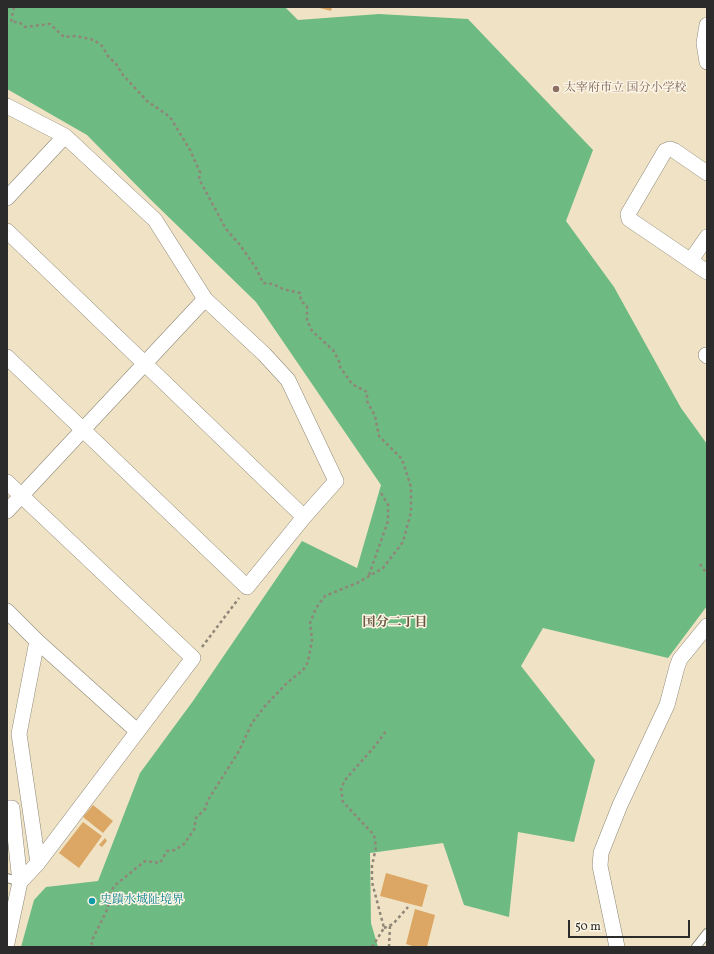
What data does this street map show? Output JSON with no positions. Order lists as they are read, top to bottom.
{
  "districts": ["国分二丁目"],
  "places": ["太宰府市立 国分小学校", "史蹟水城阯境界"],
  "scale_bar": "50 m"
}
